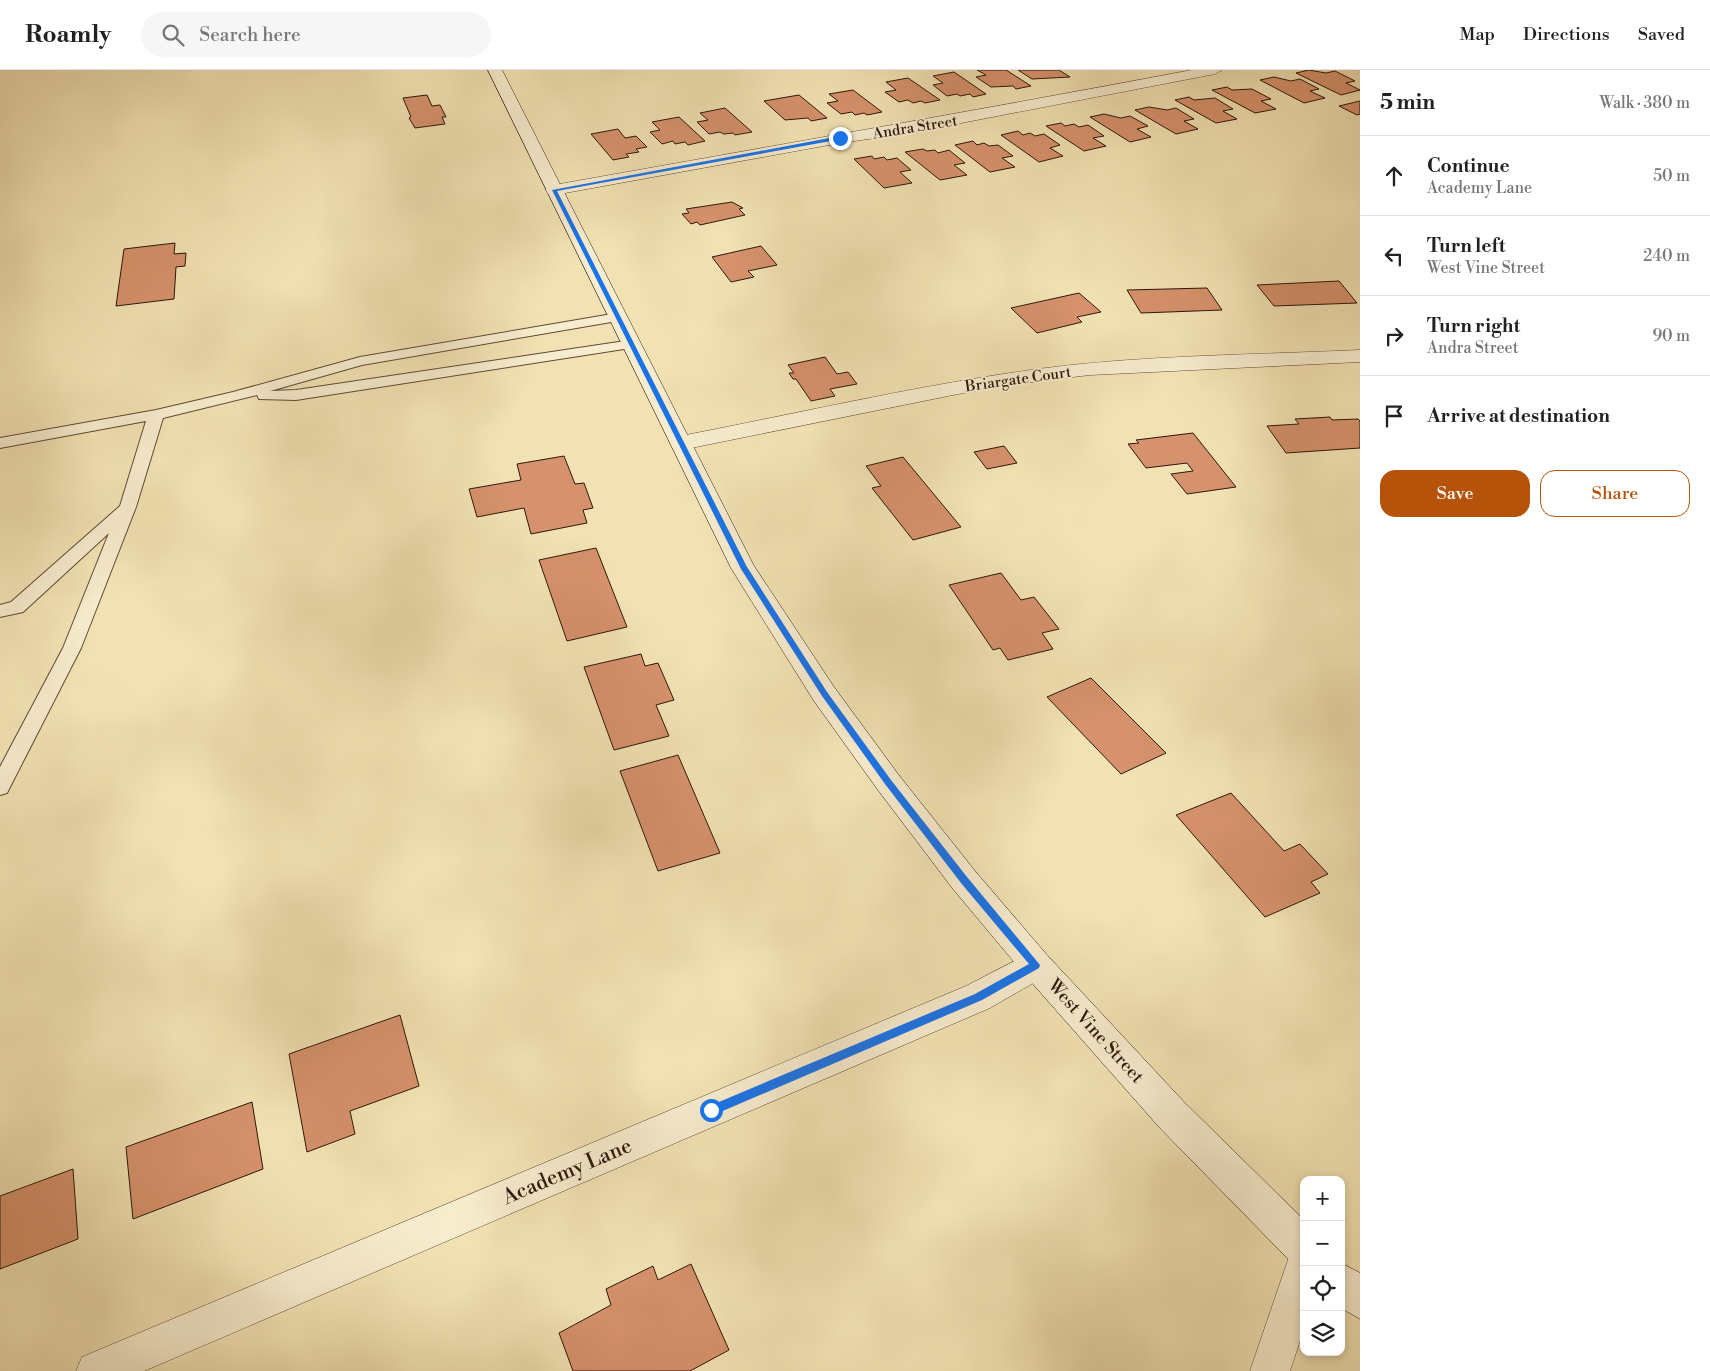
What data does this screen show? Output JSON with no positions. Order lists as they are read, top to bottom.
{
  "streets": {
    "street": [
      "Andra Street",
      "Briargate Court",
      "West Vine Street",
      "Academy Lane"
    ]
  },
  "crossings": [
    ["Andra Street", "West Vine Street"],
    ["Briargate Court", "West Vine Street"],
    ["West Vine Street", "Academy Lane"]
  ],
  "page": {
    "header": "Roamly",
    "search": "Search here",
    "nav": ["Map", "Directions", "Saved"],
    "heading": ["5 min", "Walk · 380 m"],
    "list": [
      ["Continue", "Academy Lane", "50 m"],
      ["Turn left", "West Vine Street", "240 m"],
      ["Turn right", "Andra Street", "90 m"],
      "Arrive at destination"
    ],
    "buttons": ["Save", "Share"],
    "map_buttons": ["+", "−"]
  }
}
